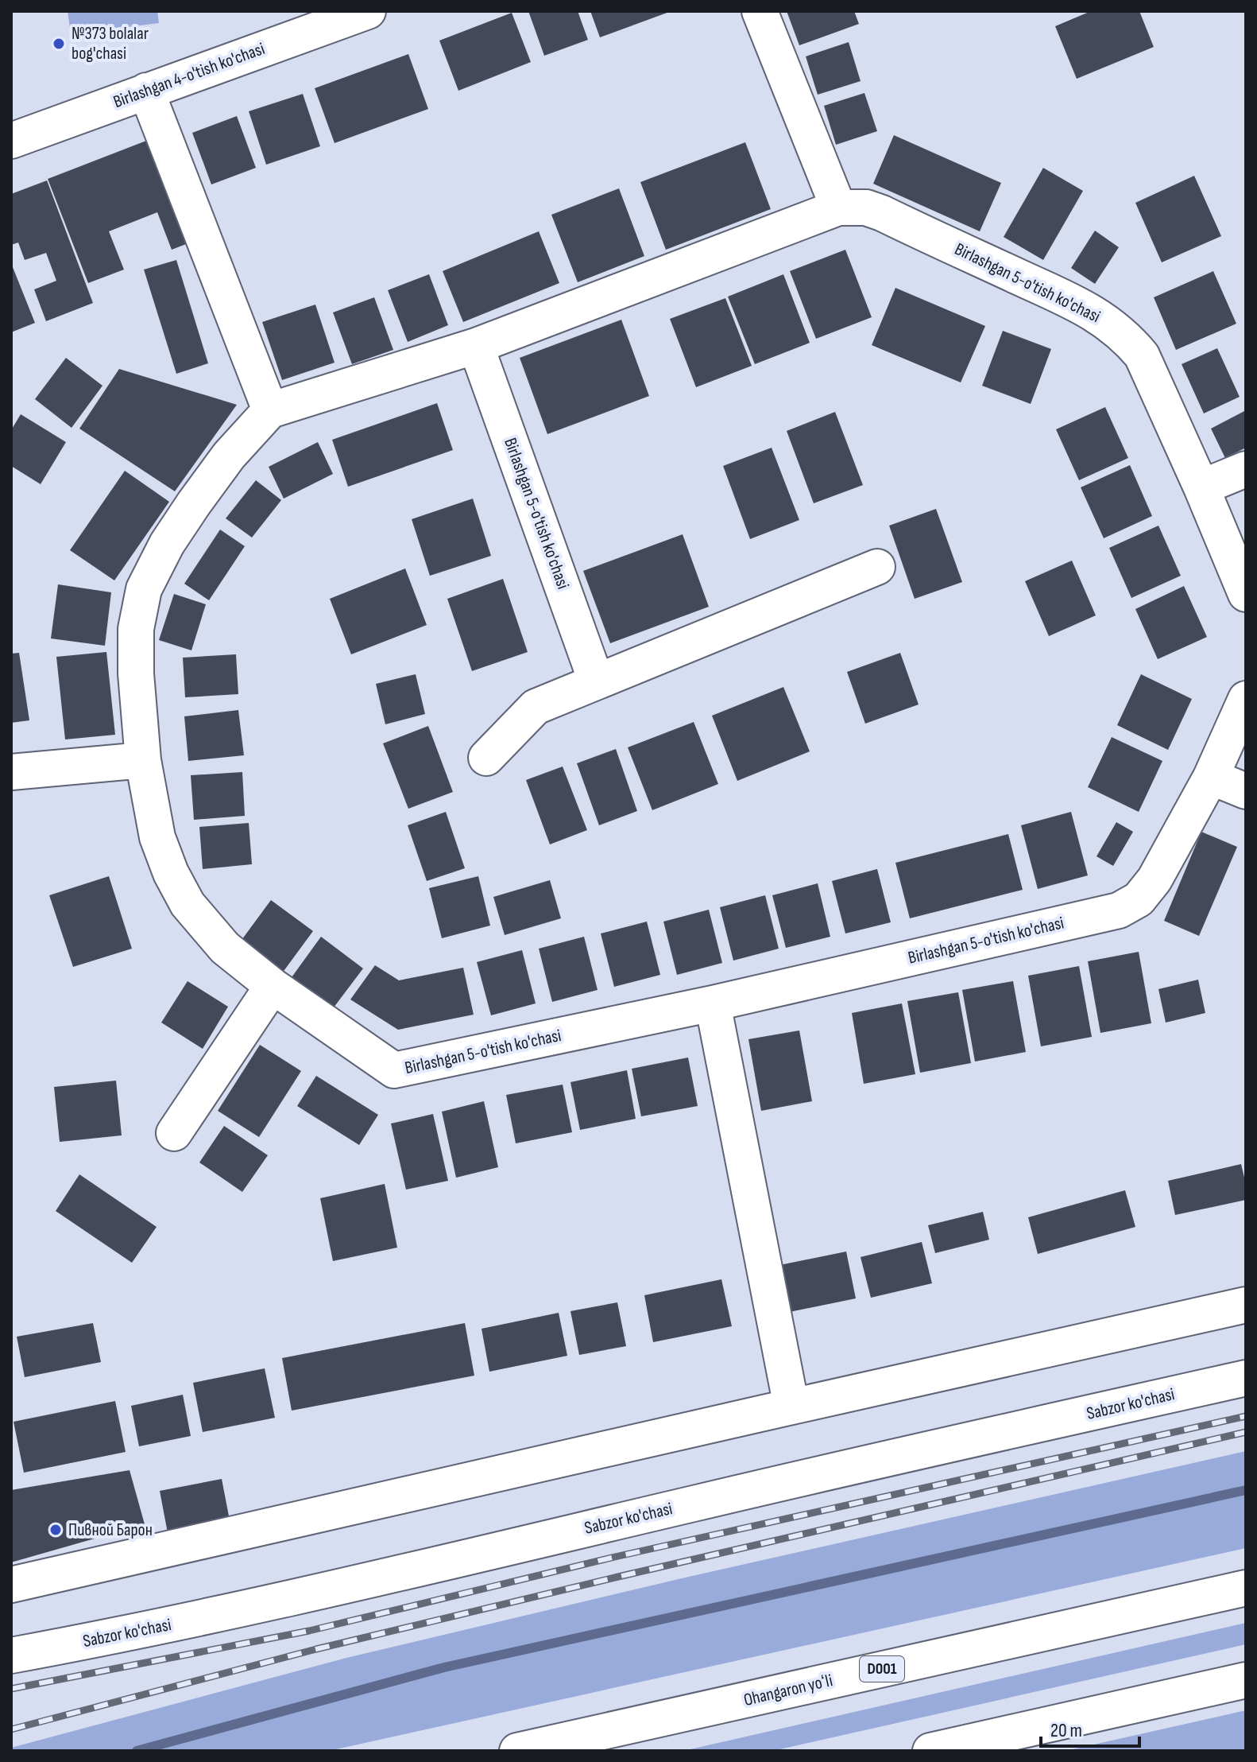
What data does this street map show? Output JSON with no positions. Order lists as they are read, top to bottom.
{
  "streets": {
    "main road": [
      "Birlashgan 4-o'tish ko'chasi",
      "Birlashgan 5-o'tish ko'chasi",
      "Sabzor ko'chasi",
      "D001",
      "Ohangaron yoʻli"
    ]
  },
  "places": ["№373 bolalar bog'chasi", "Пивной Барон"],
  "scale_bar": "20 m"
}
